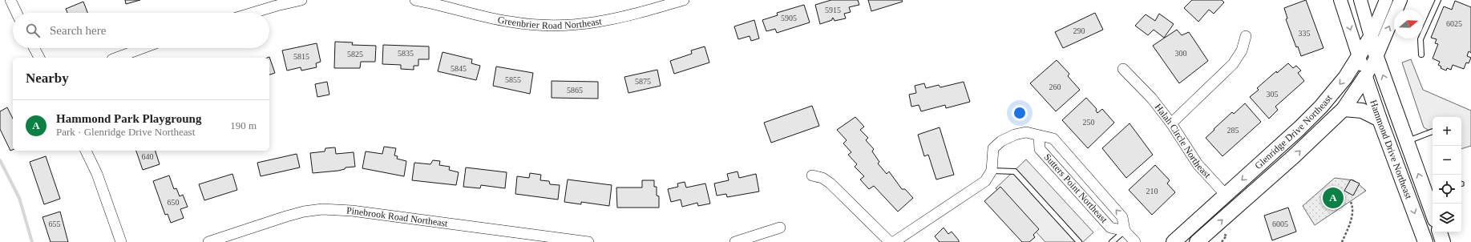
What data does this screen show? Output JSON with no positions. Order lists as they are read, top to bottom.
{
  "streets": {
    "main road": ["Glenridge Drive Northeast", "Hammond Drive Northeast"],
    "street": [
      "Greenbrier Road Northeast",
      "Halah Circle Northeast",
      "Sutters Point Northeast",
      "Pinebrook Road Northeast"
    ]
  },
  "crossings": [
    ["Glenridge Drive Northeast", "Halah Circle Northeast"],
    ["Glenridge Drive Northeast", "Hammond Drive Northeast"]
  ],
  "house_numbers": [
    "5915",
    "5905",
    "6025",
    "290",
    "335",
    "5835",
    "300",
    "5825",
    "5815",
    "5845",
    "5855",
    "5875",
    "260",
    "5865",
    "305",
    "250",
    "285",
    "640",
    "210",
    "650",
    "655",
    "6005"
  ],
  "north": "right",
  "page": {
    "search": "Search here",
    "heading": "Nearby",
    "list": [
      {
        "mark": "A",
        "name": "Hammond Park Playgroung",
        "note": "Park · Glenridge Drive Northeast",
        "value": "190 m"
      }
    ],
    "map_buttons": ["+", "−"],
    "pins": "A"
  }
}
